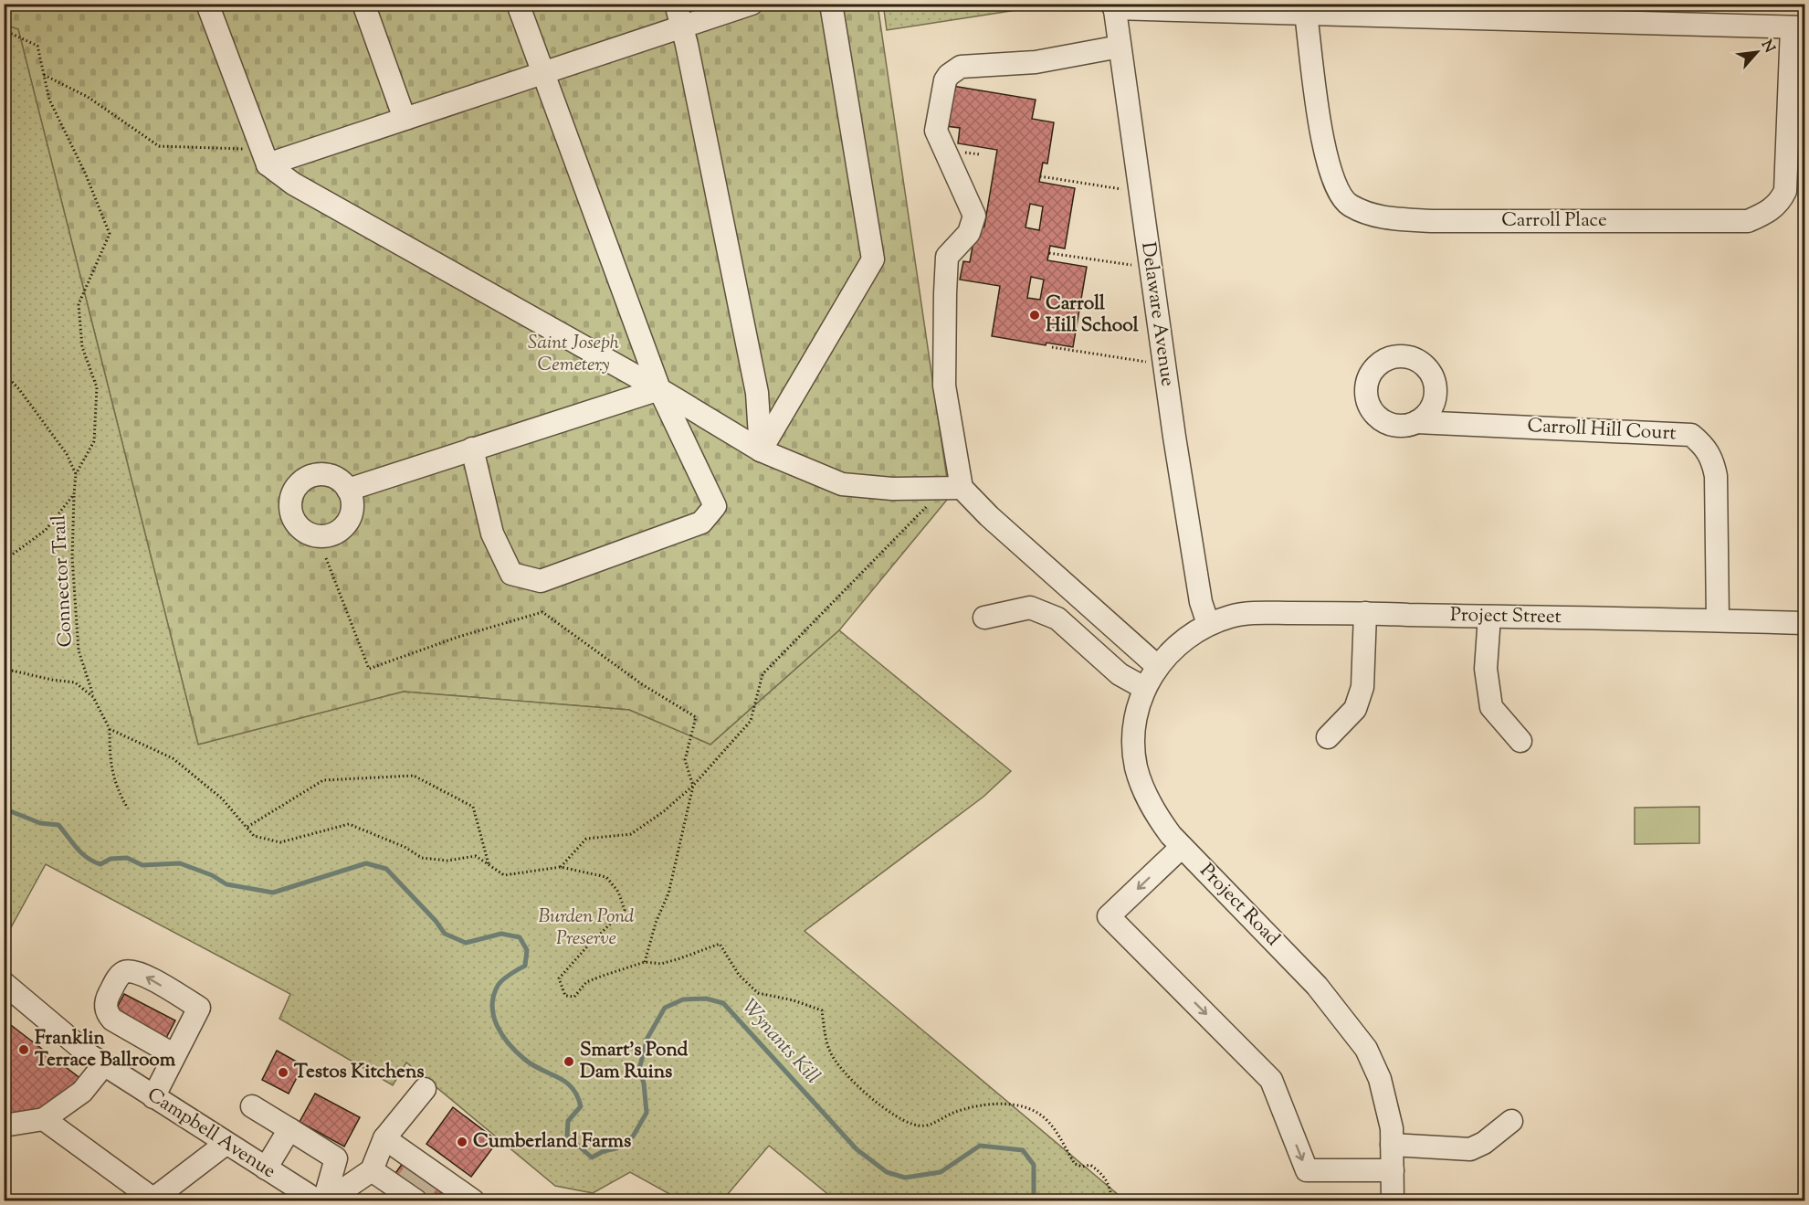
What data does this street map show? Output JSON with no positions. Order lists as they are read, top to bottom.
{
  "streets": {
    "street": [
      "Carroll Place",
      "Delaware Avenue",
      "Carroll Hill Court",
      "Project Street",
      "Project Road",
      "Campbell Avenue"
    ],
    "path": ["Connector Trail"]
  },
  "crossings": [
    ["Delaware Avenue", "Project Street"],
    ["Delaware Avenue", "Project Road"],
    ["Carroll Hill Court", "Project Street"],
    ["Project Street", "Project Road"]
  ],
  "water": ["Wynants Kill"],
  "parks": ["Saint Joseph Cemetery", "Burden Pond Preserve"],
  "places": [
    "Carroll Hill School",
    "Franklin Terrace Ballroom",
    "Smart's Pond Dam Ruins",
    "Testos Kitchens",
    "Cumberland Farms"
  ],
  "north": "top right"
}
